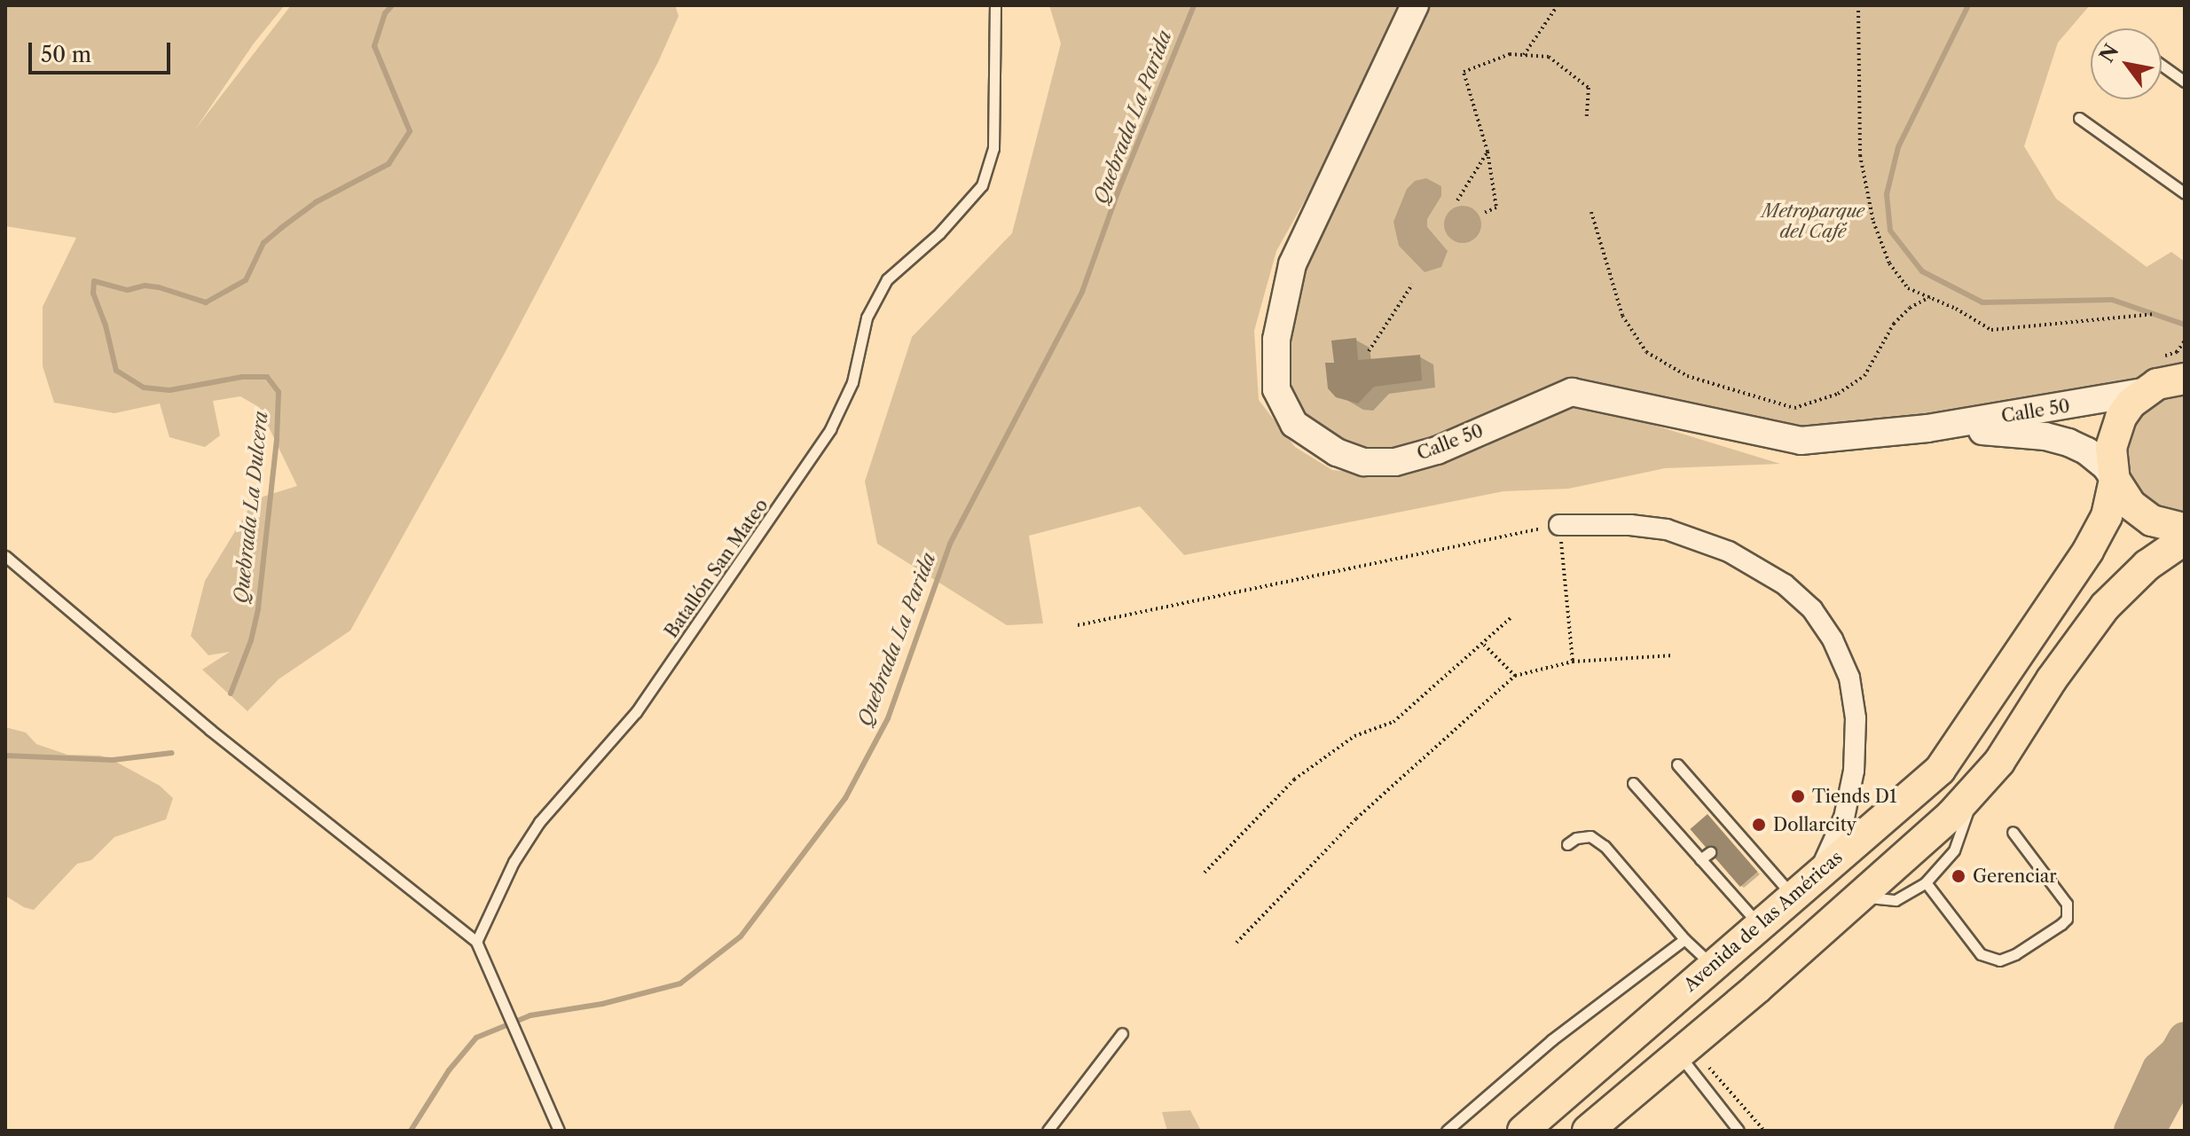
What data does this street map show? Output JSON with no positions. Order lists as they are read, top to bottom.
{
  "streets": {
    "main road": ["Avenida de las Américas"],
    "street": ["Calle 50"],
    "lane": ["Batallón San Mateo"]
  },
  "crossings": [
    ["Calle 50", "Avenida de las Américas"]
  ],
  "water": ["Quebrada La Parida", "Quebrada La Dulcera"],
  "parks": ["Metroparque del Café"],
  "places": ["Tiends D1", "Dollarcity", "Gerenciar"],
  "scale_bar": "50 m",
  "north": "top left"
}
